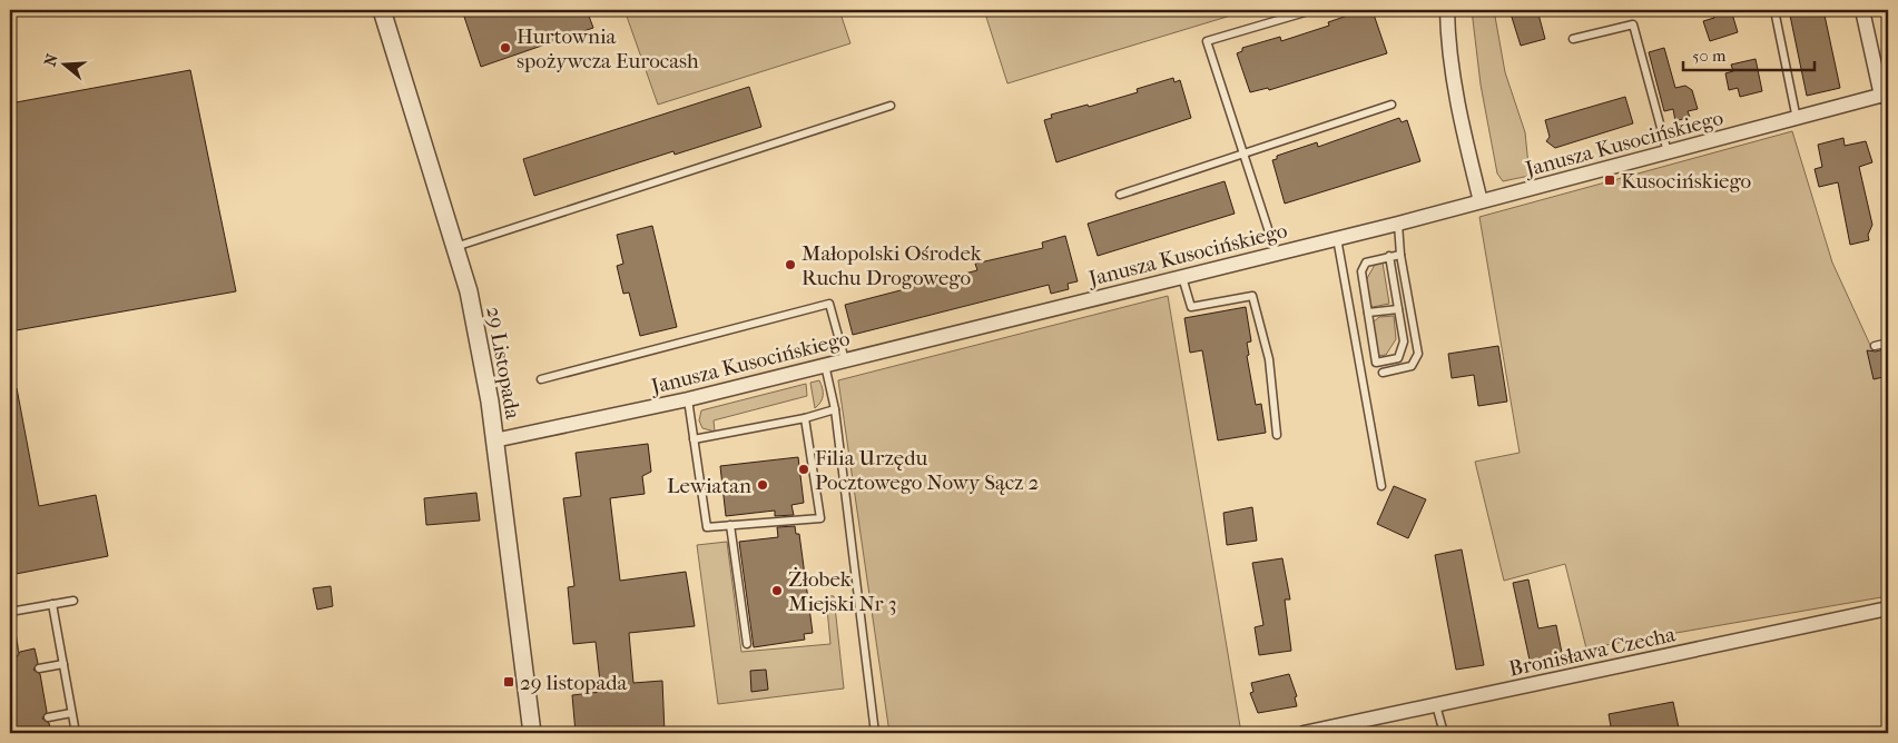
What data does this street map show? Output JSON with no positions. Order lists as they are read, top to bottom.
{
  "streets": {
    "street": ["Janusza Kusocińskiego", "29 Listopada", "Bronisława Czecha"]
  },
  "crossings": [
    ["Janusza Kusocińskiego", "29 Listopada"]
  ],
  "places": {
    "other": [
      "Hurtownia spożywcza Eurocash",
      "Małopolski Ośrodek Ruchu Drogowego",
      "Filia Urzędu Pocztowego Nowy Sącz 2",
      "Lewiatan",
      "Żłobek Miejski Nr 3"
    ],
    "transit": ["Kusocińskiego", "29 listopada"]
  },
  "scale_bar": "50 m",
  "north": "left"
}
